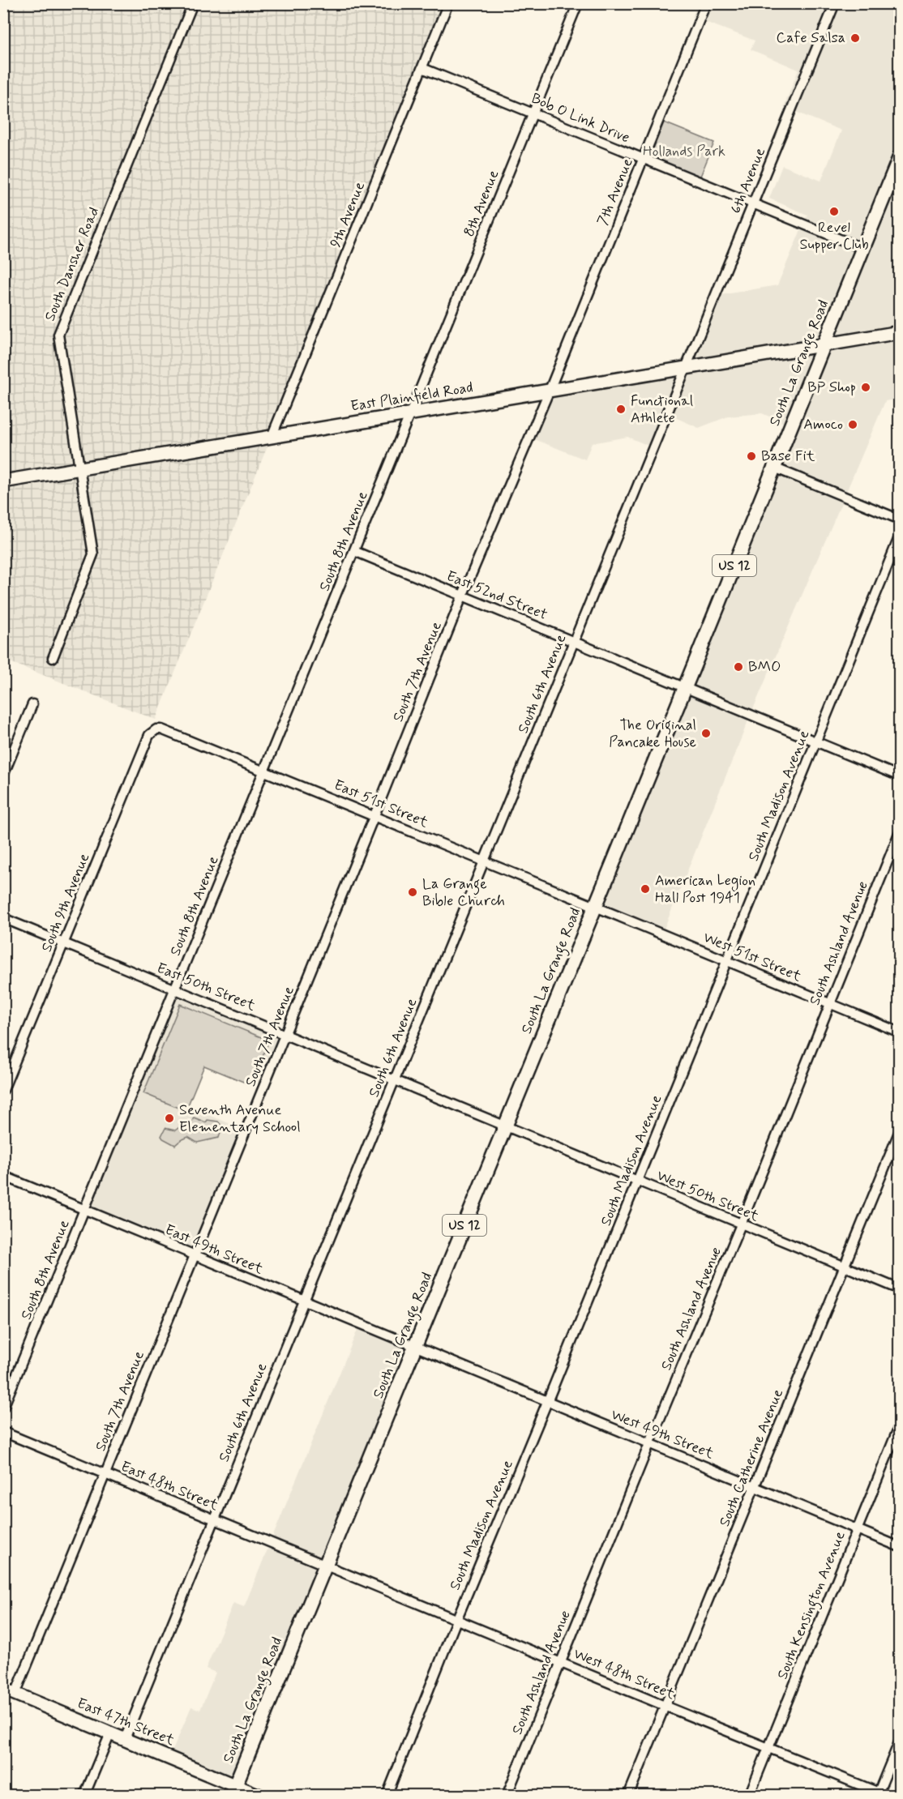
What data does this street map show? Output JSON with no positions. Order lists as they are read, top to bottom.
{
  "streets": {
    "main road": [
      "South La Grange Road",
      "East Plainfield Road",
      "US 12",
      "East 47th Street"
    ],
    "street": [
      "Bob O Link Drive",
      "6th Avenue",
      "7th Avenue",
      "8th Avenue",
      "9th Avenue",
      "South Dansher Road",
      "South 8th Avenue",
      "East 52nd Street",
      "South 7th Avenue",
      "South 6th Avenue",
      "South Madison Avenue",
      "East 51st Street",
      "South 9th Avenue",
      "South Ashland Avenue",
      "West 51st Street",
      "East 50th Street",
      "West 50th Street",
      "East 49th Street",
      "West 49th Street",
      "South Catherine Avenue",
      "East 48th Street",
      "South Kensington Avenue",
      "West 48th Street"
    ]
  },
  "crossings": [
    ["Bob O Link Drive", "6th Avenue"],
    ["Bob O Link Drive", "7th Avenue"],
    ["Bob O Link Drive", "8th Avenue"],
    ["Bob O Link Drive", "9th Avenue"],
    ["Bob O Link Drive", "South La Grange Road"],
    ["6th Avenue", "East Plainfield Road"],
    ["6th Avenue", "South 6th Avenue"],
    ["7th Avenue", "East Plainfield Road"],
    ["7th Avenue", "South 7th Avenue"],
    ["8th Avenue", "East Plainfield Road"],
    ["8th Avenue", "South 8th Avenue"],
    ["9th Avenue", "East Plainfield Road"],
    ["South Dansher Road", "East Plainfield Road"],
    ["South La Grange Road", "East Plainfield Road"],
    ["South La Grange Road", "East 52nd Street"],
    ["South La Grange Road", "East 51st Street"],
    ["South La Grange Road", "West 51st Street"],
    ["South La Grange Road", "East 50th Street"],
    ["South La Grange Road", "West 50th Street"],
    ["South La Grange Road", "East 49th Street"],
    ["South La Grange Road", "West 49th Street"],
    ["South La Grange Road", "East 48th Street"],
    ["South La Grange Road", "West 48th Street"],
    ["South La Grange Road", "East 47th Street"],
    ["East Plainfield Road", "South 8th Avenue"],
    ["East Plainfield Road", "South 7th Avenue"],
    ["East Plainfield Road", "South 6th Avenue"],
    ["South 8th Avenue", "East 52nd Street"],
    ["South 8th Avenue", "East 51st Street"],
    ["South 8th Avenue", "East 50th Street"],
    ["South 8th Avenue", "East 49th Street"],
    ["East 52nd Street", "South 7th Avenue"],
    ["East 52nd Street", "South 6th Avenue"],
    ["East 52nd Street", "South Madison Avenue"],
    ["South 7th Avenue", "East 51st Street"],
    ["South 7th Avenue", "East 50th Street"],
    ["South 7th Avenue", "East 49th Street"],
    ["South 7th Avenue", "East 48th Street"],
    ["South 7th Avenue", "East 47th Street"],
    ["South 6th Avenue", "East 51st Street"],
    ["South 6th Avenue", "East 50th Street"],
    ["South 6th Avenue", "East 49th Street"],
    ["South 6th Avenue", "East 48th Street"],
    ["South 6th Avenue", "East 47th Street"],
    ["South Madison Avenue", "West 51st Street"],
    ["South Madison Avenue", "West 50th Street"],
    ["South Madison Avenue", "West 49th Street"],
    ["South Madison Avenue", "West 48th Street"],
    ["East 51st Street", "South 9th Avenue"],
    ["East 51st Street", "West 51st Street"],
    ["South 9th Avenue", "East 50th Street"],
    ["South Ashland Avenue", "West 51st Street"],
    ["South Ashland Avenue", "West 50th Street"],
    ["South Ashland Avenue", "West 49th Street"],
    ["South Ashland Avenue", "West 48th Street"],
    ["East 50th Street", "West 50th Street"],
    ["West 50th Street", "South Catherine Avenue"],
    ["East 49th Street", "West 49th Street"],
    ["West 49th Street", "South Catherine Avenue"],
    ["West 49th Street", "South Kensington Avenue"],
    ["South Catherine Avenue", "West 48th Street"],
    ["East 48th Street", "West 48th Street"],
    ["South Kensington Avenue", "West 48th Street"]
  ],
  "parks": ["Hollands Park"],
  "places": [
    "Cafe Salsa",
    "Revel Supper Club",
    "BP Shop",
    "Functional Athlete",
    "Amoco",
    "Base Fit",
    "BMO",
    "The Original Pancake House",
    "American Legion Hall Post 1941",
    "La Grange Bible Church",
    "Seventh Avenue Elementary School"
  ]
}
